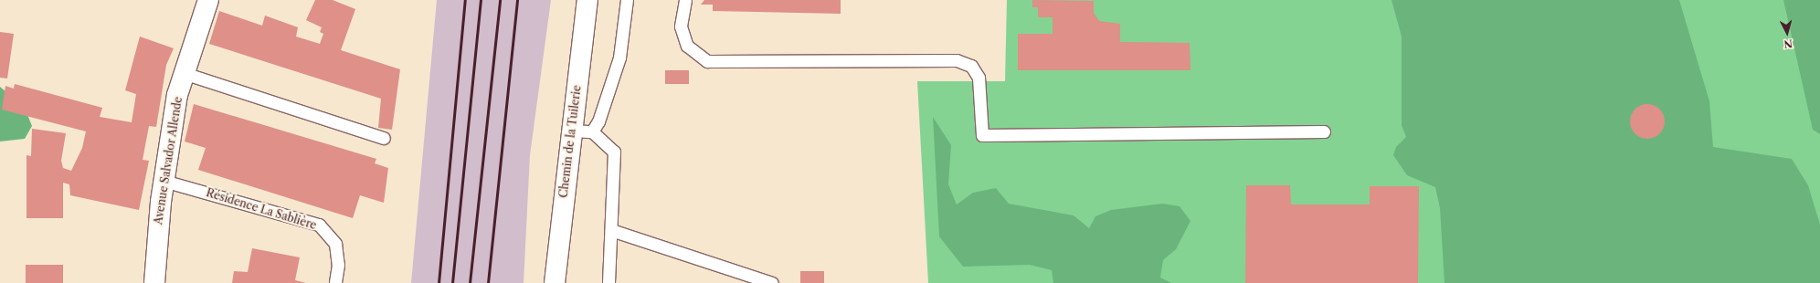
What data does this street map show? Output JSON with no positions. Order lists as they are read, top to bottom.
{
  "streets": {
    "street": ["Chemin de la Tuilerie", "Avenue Salvador Allende"],
    "lane": ["Résidence La Sablière"]
  },
  "crossings": [
    ["Avenue Salvador Allende", "Résidence La Sablière"]
  ],
  "north": "bottom"
}
